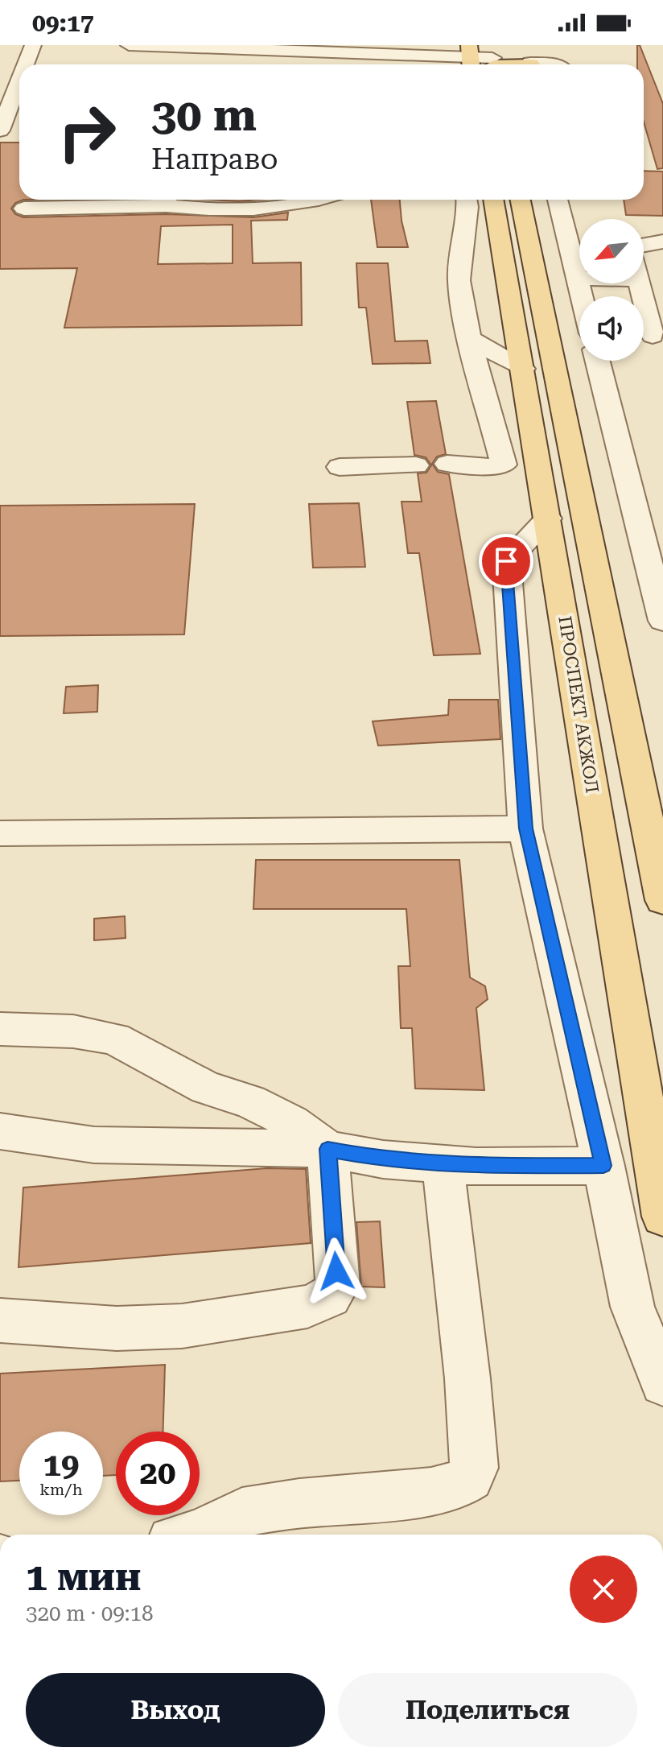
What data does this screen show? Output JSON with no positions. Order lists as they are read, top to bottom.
{
  "streets": {
    "main road": ["ПРОСПЕКТ АКЖОЛ"]
  },
  "north": "bottom left",
  "page": {
    "status": "09:17",
    "turn": ["30 m", "Направо"],
    "speed": "19 km/h",
    "limit": "20",
    "heading": ["1 мин", "320 m · 09:18"],
    "buttons": ["Выход", "Поделиться"]
  }
}
